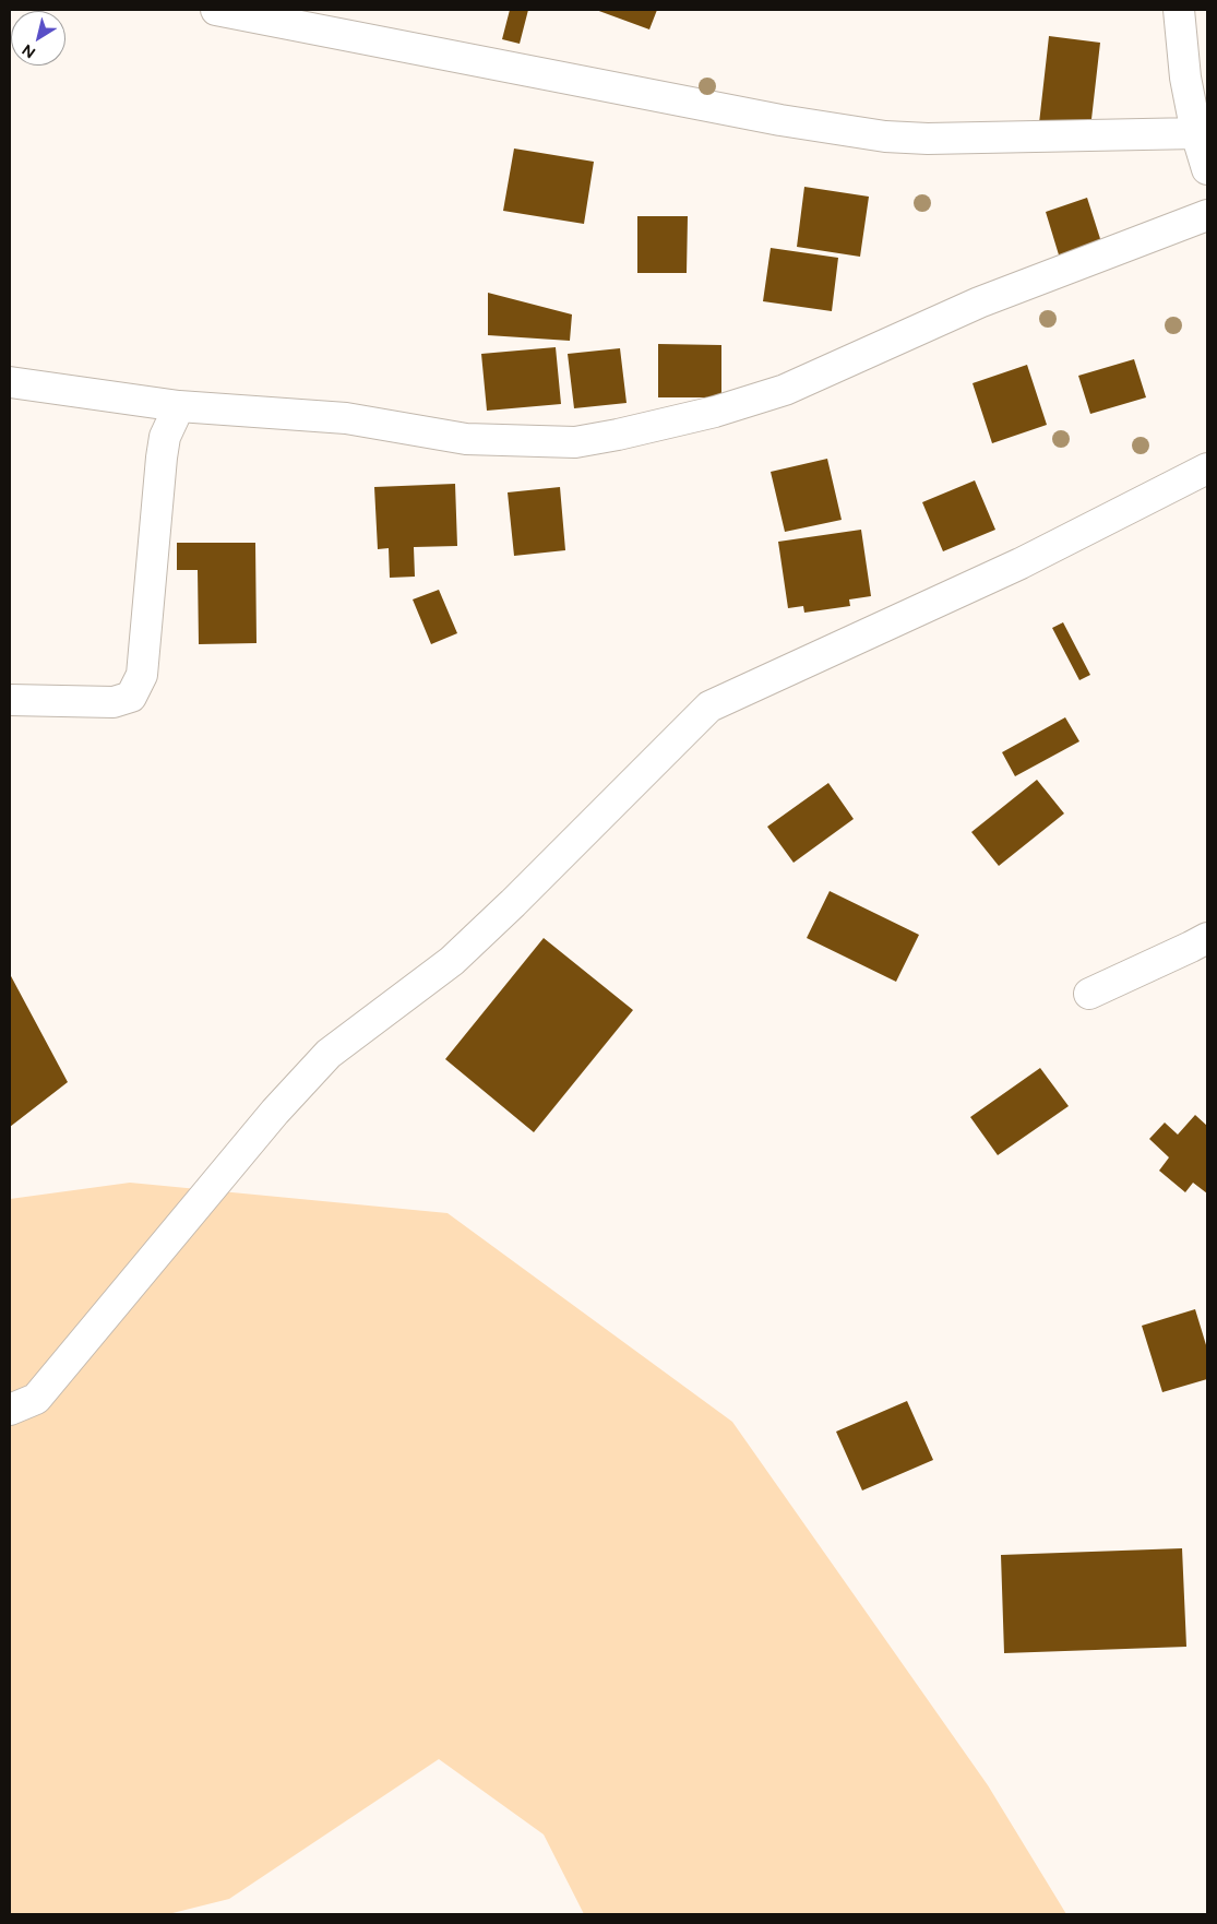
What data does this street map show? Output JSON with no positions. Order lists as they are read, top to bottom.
{
  "north": "bottom left"
}
